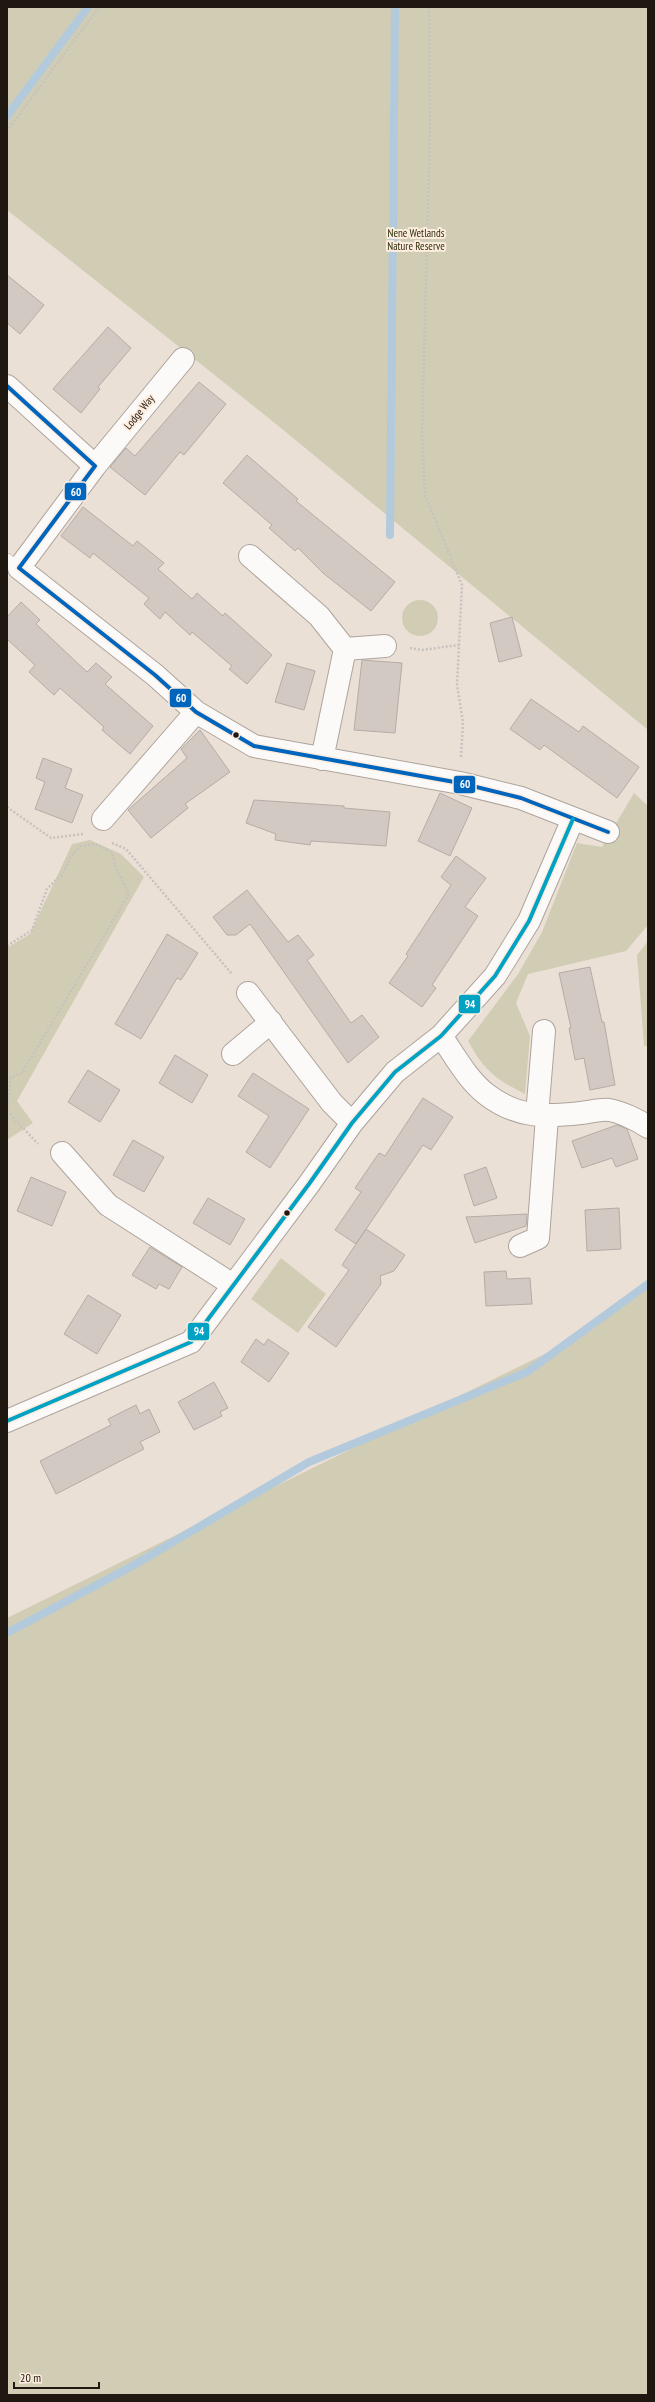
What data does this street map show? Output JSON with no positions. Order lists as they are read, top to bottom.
{
  "streets": {
    "street": ["Lodge Way"]
  },
  "parks": ["Nene Wetlands Nature Reserve"],
  "lines": ["transit line 60", "transit line 94"],
  "scale_bar": "20 m"
}
